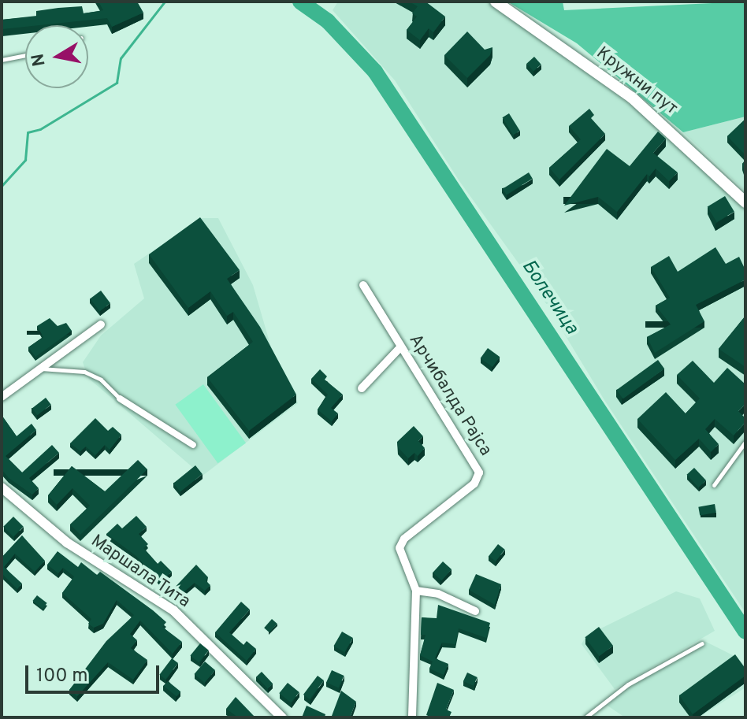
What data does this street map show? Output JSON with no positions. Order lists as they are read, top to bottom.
{
  "streets": {
    "main road": ["Кружни пут"],
    "street": ["Арчибалда Рајса", "Маршала Тита"]
  },
  "water": ["Болечица"],
  "scale_bar": "100 m",
  "north": "left"
}
